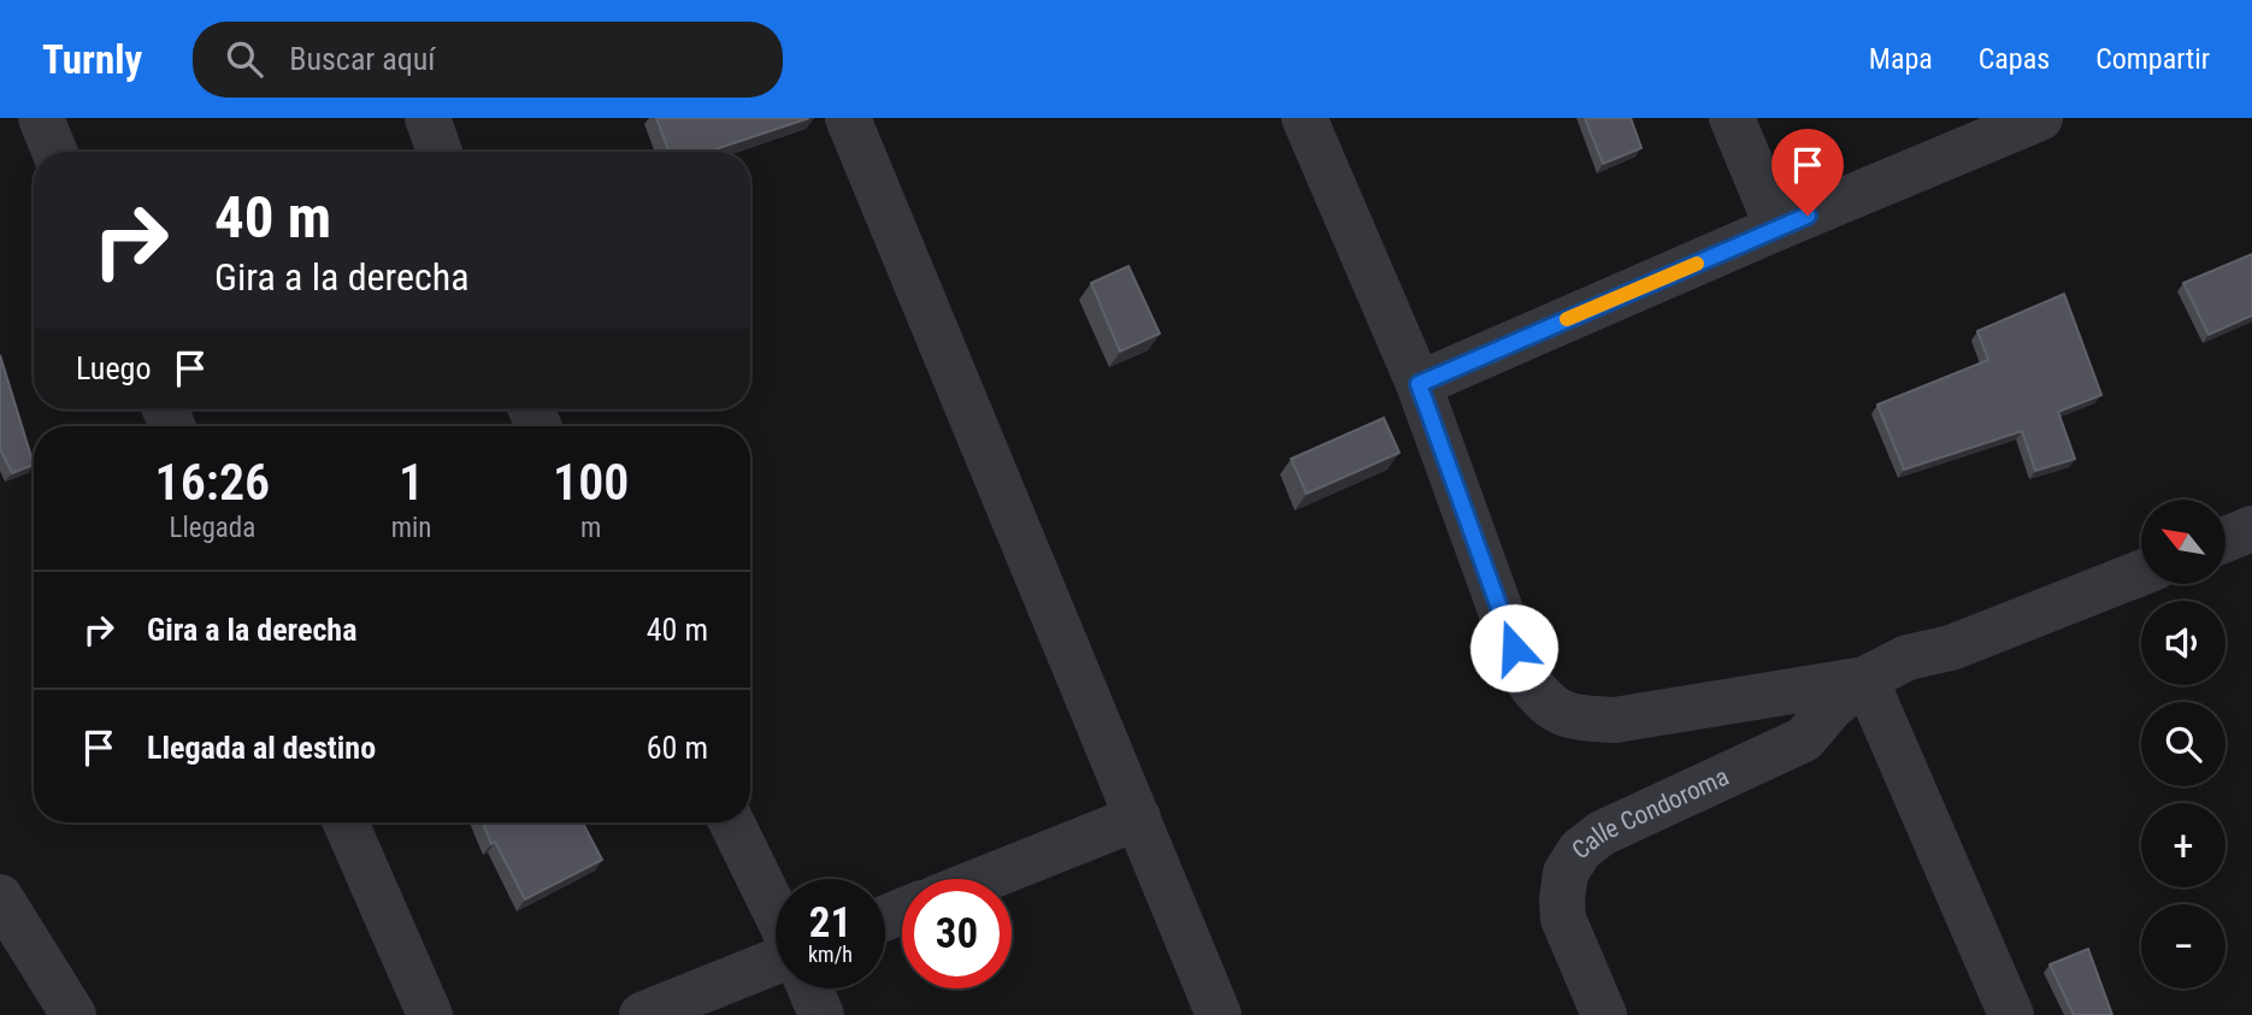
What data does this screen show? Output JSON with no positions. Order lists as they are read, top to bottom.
{
  "streets": {
    "street": ["Calle Condoroma"]
  },
  "north": "top left",
  "page": {
    "header": "Turnly",
    "search": "Buscar aquí",
    "nav": ["Mapa", "Capas", "Compartir"],
    "turn": ["40 m", "Gira a la derecha"],
    "then": "Luego",
    "eta": [
      "16:26",
      "Llegada",
      "1",
      "min",
      "100",
      "m"
    ],
    "map_buttons": ["+", "−"],
    "list": [
      {
        "name": "Gira a la derecha",
        "value": "40 m"
      },
      {
        "name": "Llegada al destino",
        "value": "60 m"
      }
    ],
    "speed": "21 km/h",
    "limit": "30"
  }
}
